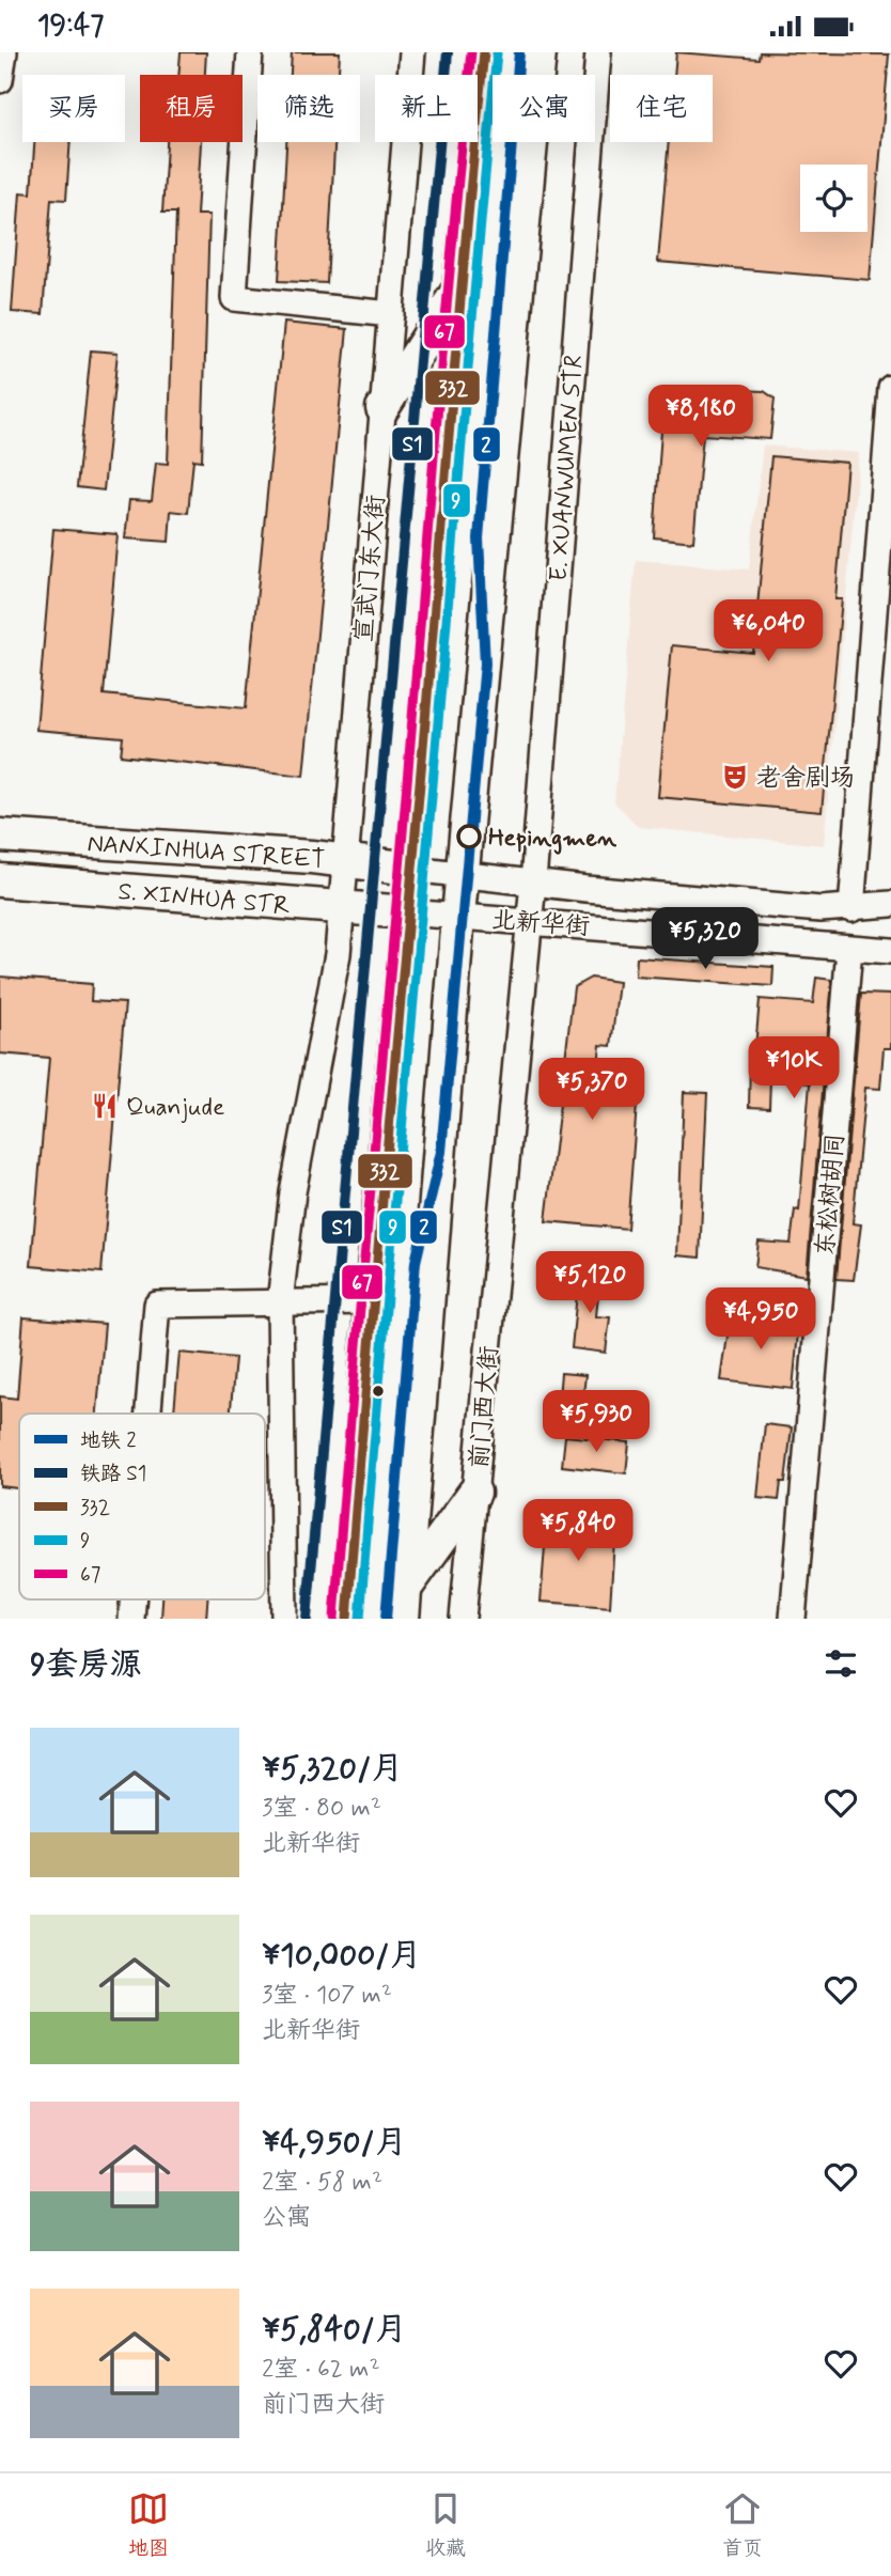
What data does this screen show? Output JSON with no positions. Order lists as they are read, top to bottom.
{
  "streets": {
    "main road": ["NANXINHUA STREET", "S. XINHUA STR"],
    "street": [
      "E. XUANWUMEN STR",
      "宣武门东大街",
      "北新华街",
      "东松树胡同",
      "前门西大街"
    ]
  },
  "crossings": [
    ["E. XUANWUMEN STR", "前门西大街"],
    ["宣武门东大街", "NANXINHUA STREET"],
    ["宣武门东大街", "S. XINHUA STR"],
    ["S. XINHUA STR", "北新华街"],
    ["北新华街", "东松树胡同"],
    ["北新华街", "前门西大街"]
  ],
  "places": {
    "theatre": ["老舍剧场"],
    "other": ["Hepingmen"],
    "restaurant": ["Quanjude"]
  },
  "lines": [
    "metro line 2",
    "rail line S1",
    "transit line 332",
    "transit line 67",
    "transit line 9"
  ],
  "legend": [
    "地铁 2",
    "铁路 S1",
    "332",
    "9",
    "67"
  ],
  "page": {
    "status": "19:47",
    "chip": [
      "买房",
      "租房",
      "筛选",
      "新上",
      "公寓",
      "住宅"
    ],
    "price": [
      "¥8,180",
      "¥6,040",
      "¥5,320",
      "¥10K",
      "¥5,370",
      "¥5,120",
      "¥4,950",
      "¥5,930",
      "¥5,840"
    ],
    "heading": "9套房源",
    "list": [
      {
        "name": "¥5,320/月",
        "note": "3室 · 80 m² · 北新华街"
      },
      {
        "name": "¥10,000/月",
        "note": "3室 · 107 m² · 北新华街"
      },
      {
        "name": "¥4,950/月",
        "note": "2室 · 58 m² · 公寓"
      },
      {
        "name": "¥5,840/月",
        "note": "2室 · 62 m² · 前门西大街"
      }
    ],
    "tabs": ["地图", "收藏", "首页"]
  }
}
